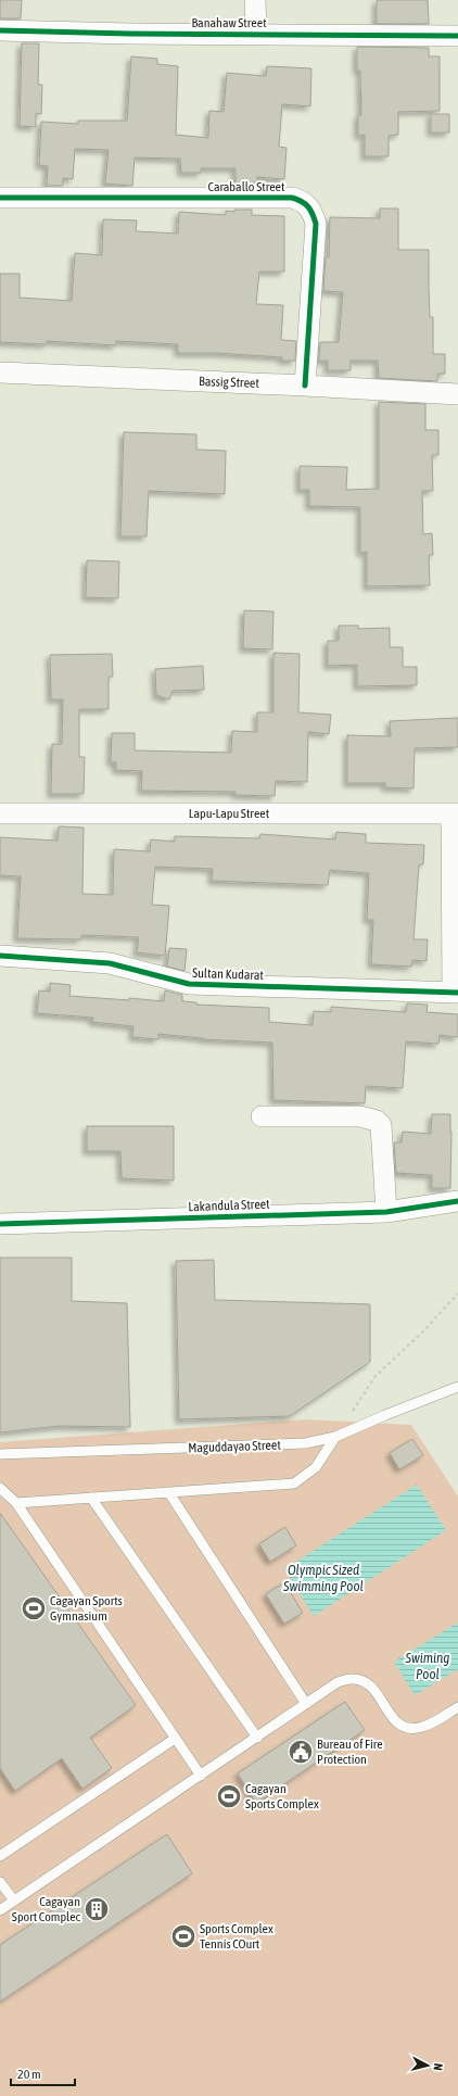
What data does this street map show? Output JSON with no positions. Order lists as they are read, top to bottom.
{
  "streets": {
    "street": [
      "Banahaw Street",
      "Caraballo Street",
      "Bassig Street",
      "Lapu-Lapu Street",
      "Sultan Kudarat",
      "Lakandula Street"
    ],
    "lane": ["Maguddayao Street"]
  },
  "crossings": [
    ["Caraballo Street", "Bassig Street"]
  ],
  "water": ["Olympic Sized Swimming Pool", "Swiming Pool"],
  "places": {
    "sports": ["Cagayan Sports Gymnasium", "Cagayan Sports Complex", "Sports Complex Tennis COurt"],
    "public building": ["Bureau of Fire Protection"],
    "building": ["Cagayan Sport Complec"]
  },
  "scale_bar": "20 m",
  "north": "right"
}
